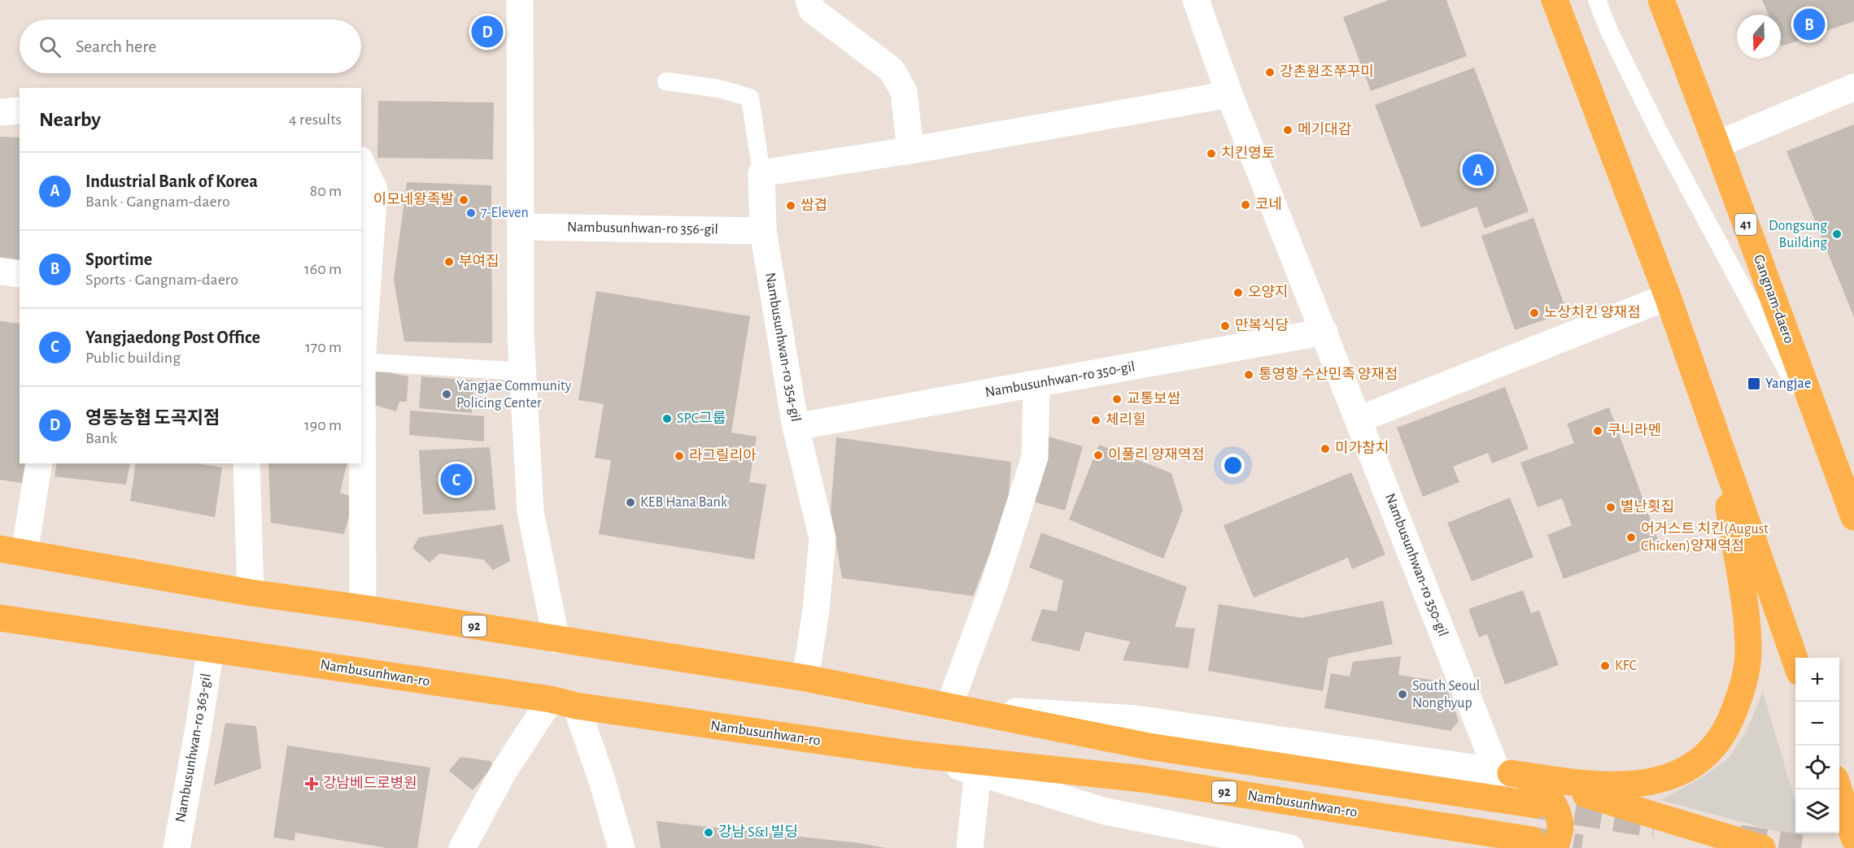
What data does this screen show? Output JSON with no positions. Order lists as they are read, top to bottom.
{
  "streets": {
    "main road": [
      "41",
      "Gangnam-daero",
      "92",
      "Nambusunhwan-ro"
    ],
    "street": [
      "Nambusunhwan-ro 356-gil",
      "Nambusunhwan-ro 354-gil",
      "Nambusunhwan-ro 350-gil",
      "Nambusunhwan-ro 363-gil"
    ]
  },
  "crossings": [
    ["Nambusunhwan-ro 356-gil", "Nambusunhwan-ro 354-gil"],
    ["Nambusunhwan-ro 354-gil", "Nambusunhwan-ro 350-gil"],
    ["Nambusunhwan-ro 354-gil", "92"],
    ["Nambusunhwan-ro", "Nambusunhwan-ro 363-gil"]
  ],
  "places": {
    "other": [
      "강촌원조쭈꾸미",
      "메기대감",
      "치킨영토",
      "이모네왕족발",
      "코네",
      "쌈겹",
      "7-Eleven",
      "Dongsung Building",
      "부여집",
      "오양지",
      "노상치킨 양재점",
      "만복식당",
      "통영항 수산민족 양재점",
      "Yangjae Community Policing Center",
      "교통보쌈",
      "SPC그룹",
      "체리힐",
      "쿠니라멘",
      "미가참치",
      "이풀리 양재역점",
      "라그릴리아",
      "KEB Hana Bank",
      "별난횟집",
      "어거스트 치킨(August Chicken)양재역점",
      "KFC",
      "South Seoul Nonghyup",
      "강남 S&I 빌딩"
    ],
    "transit": ["Yangjae"],
    "health": ["강남베드로병원"]
  },
  "north": "bottom",
  "page": {
    "pins": [
      "B",
      "D",
      "A",
      "C"
    ],
    "search": "Search here",
    "heading": ["Nearby", "4 results"],
    "list": [
      {
        "mark": "A",
        "name": "Industrial Bank of Korea",
        "note": "Bank · Gangnam-daero",
        "value": "80 m"
      },
      {
        "mark": "B",
        "name": "Sportime",
        "note": "Sports · Gangnam-daero",
        "value": "160 m"
      },
      {
        "mark": "C",
        "name": "Yangjaedong Post Office",
        "note": "Public building",
        "value": "170 m"
      },
      {
        "mark": "D",
        "name": "영동농협 도곡지점",
        "note": "Bank",
        "value": "190 m"
      }
    ],
    "map_buttons": ["+", "−"]
  }
}
